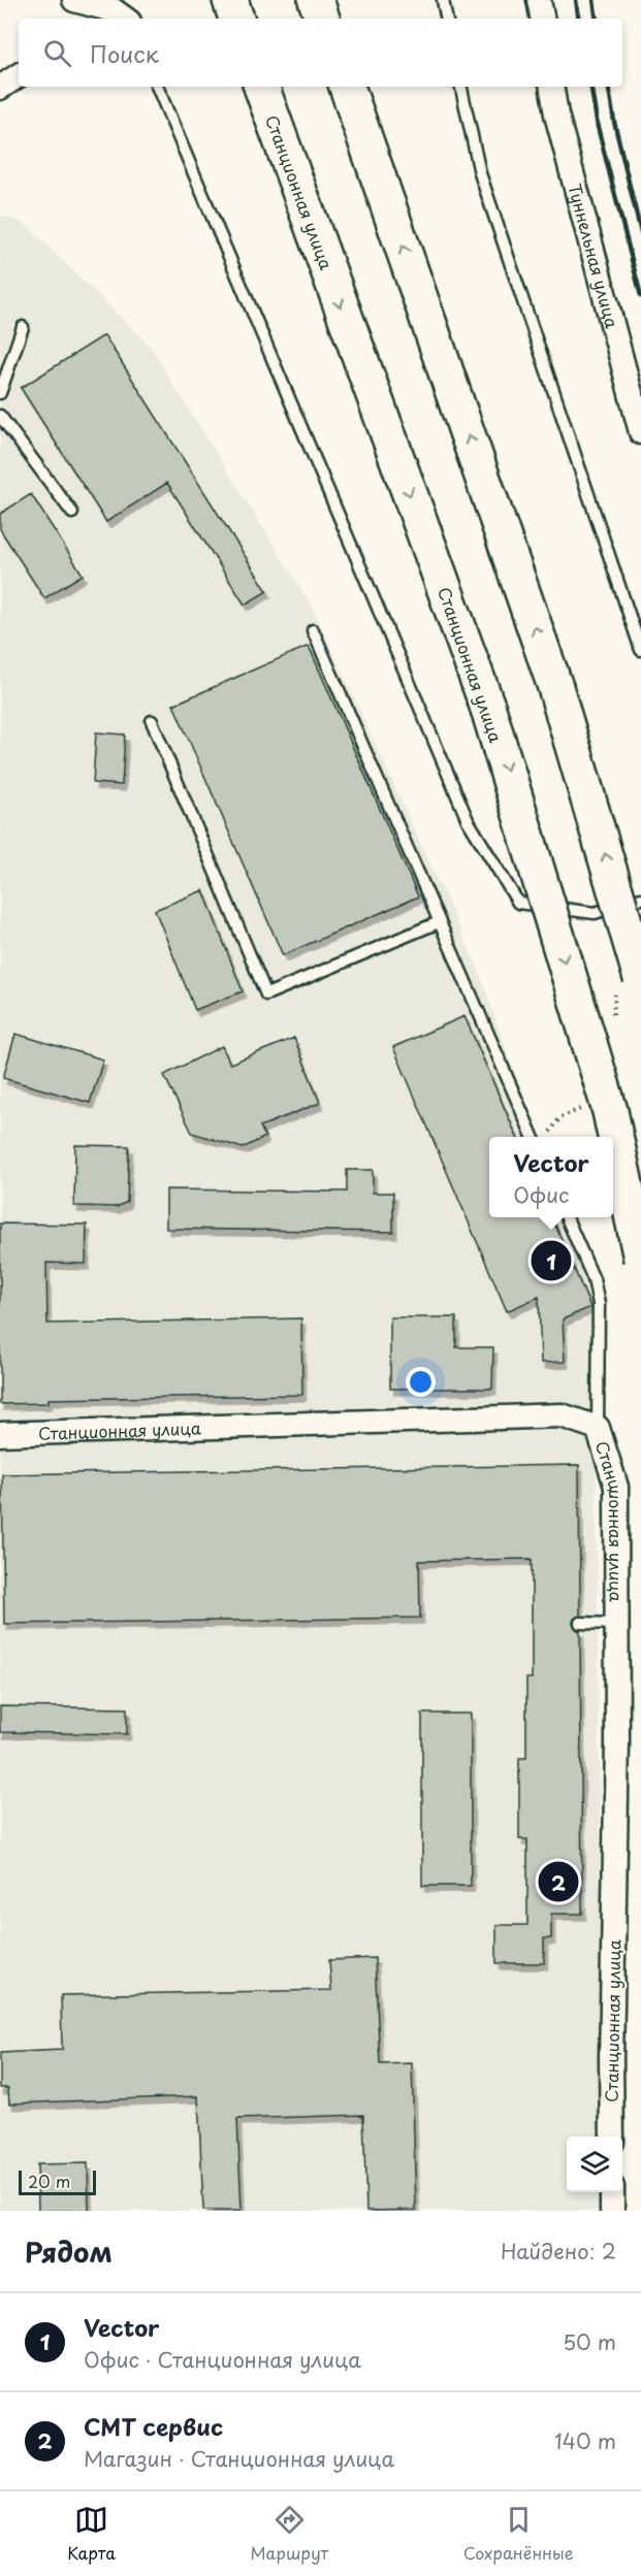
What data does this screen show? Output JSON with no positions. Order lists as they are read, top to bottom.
{
  "streets": {
    "main road": ["Станционная улица"],
    "street": ["Туннельная улица"]
  },
  "scale_bar": "20 m",
  "page": {
    "search": "Поиск",
    "popup": ["Vector", "Офис"],
    "pins": ["1", "2"],
    "scale": "20 m",
    "heading": ["Рядом", "Найдено: 2"],
    "list": [
      {
        "mark": "1",
        "name": "Vector",
        "note": "Офис · Станционная улица",
        "value": "50 m"
      },
      {
        "mark": "2",
        "name": "СМТ сервис",
        "note": "Магазин · Станционная улица",
        "value": "140 m"
      }
    ],
    "nav": ["Карта", "Маршрут", "Сохранённые"]
  }
}
